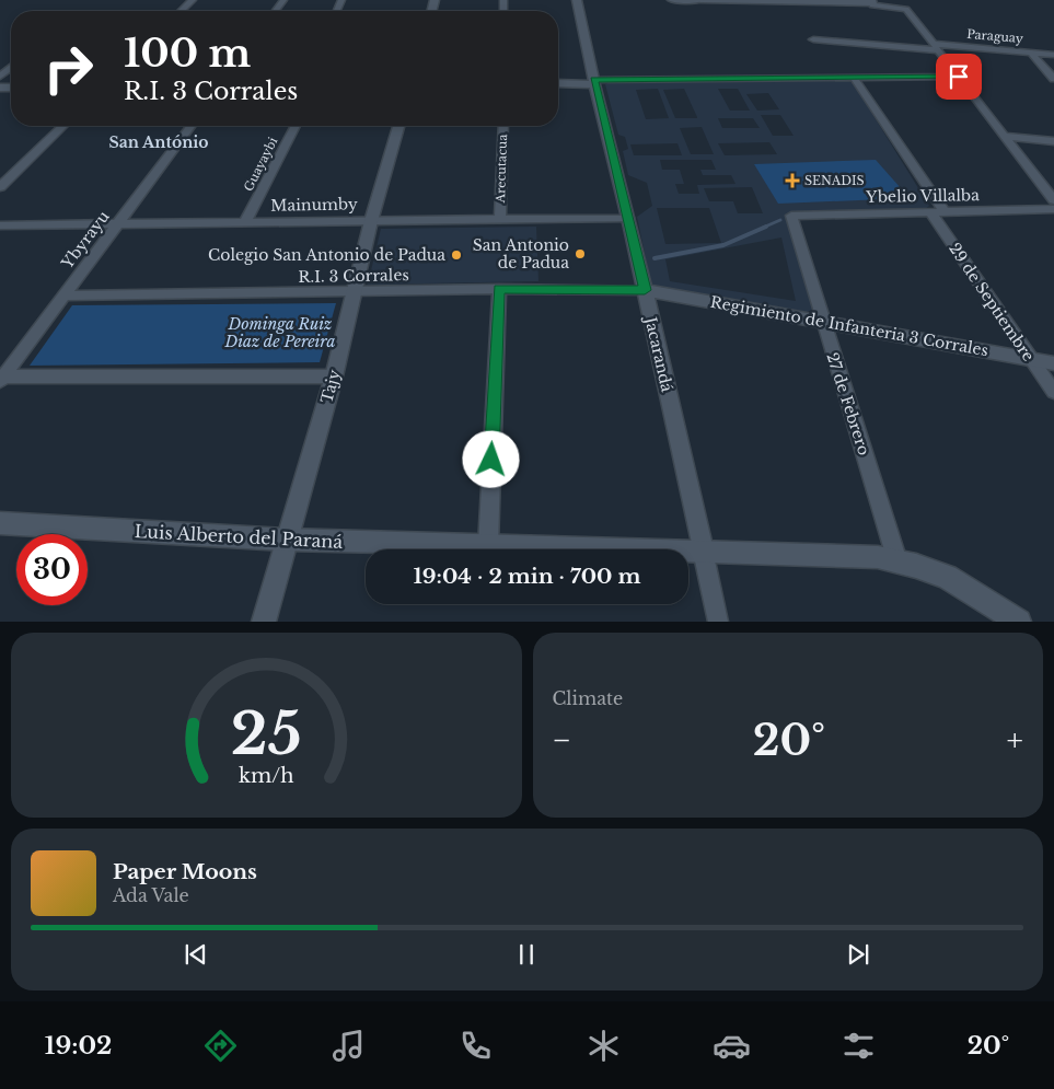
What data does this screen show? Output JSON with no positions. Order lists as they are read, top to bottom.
{
  "streets": {
    "street": [
      "Paraguay",
      "Guayaybi",
      "Arecutacua",
      "Ybelio Villalba",
      "Mainumby",
      "Ybyrayu",
      "R.I. 3 Corrales",
      "29 de Septiembre",
      "Regimiento de Infanteria 3 Corrales",
      "Jacarandá",
      "Tajy",
      "27 de Febrero",
      "Luis Alberto del Paraná"
    ]
  },
  "crossings": [
    ["Guayaybi", "Mainumby"],
    ["Arecutacua", "Mainumby"],
    ["Ybelio Villalba", "29 de Septiembre"],
    ["Ybelio Villalba", "27 de Febrero"],
    ["Mainumby", "Ybyrayu"],
    ["Mainumby", "Jacarandá"],
    ["Mainumby", "Tajy"],
    ["Ybyrayu", "R.I. 3 Corrales"],
    ["R.I. 3 Corrales", "Regimiento de Infanteria 3 Corrales"],
    ["R.I. 3 Corrales", "Jacarandá"],
    ["R.I. 3 Corrales", "Tajy"],
    ["29 de Septiembre", "Regimiento de Infanteria 3 Corrales"],
    ["Regimiento de Infanteria 3 Corrales", "Jacarandá"],
    ["Regimiento de Infanteria 3 Corrales", "27 de Febrero"],
    ["Jacarandá", "Luis Alberto del Paraná"],
    ["Tajy", "Luis Alberto del Paraná"],
    ["27 de Febrero", "Luis Alberto del Paraná"]
  ],
  "districts": ["San António"],
  "parks": ["Dominga Ruiz Diaz de Pereira"],
  "places": {
    "health": ["SENADIS"],
    "other": ["San Antonio de Padua", "Colegio San Antonio de Padua"]
  },
  "page": {
    "turn": ["100 m", "R.I. 3 Corrales"],
    "limit": "30",
    "trip": "19:04 · 2 min · 700 m",
    "tile": "Climate",
    "heat": ["−", "20°", "+"],
    "song": ["Paper Moons", "Ada Vale"],
    "tabs": ["19:02", "20°"],
    "gauge": ["25", "km/h"]
  }
}
